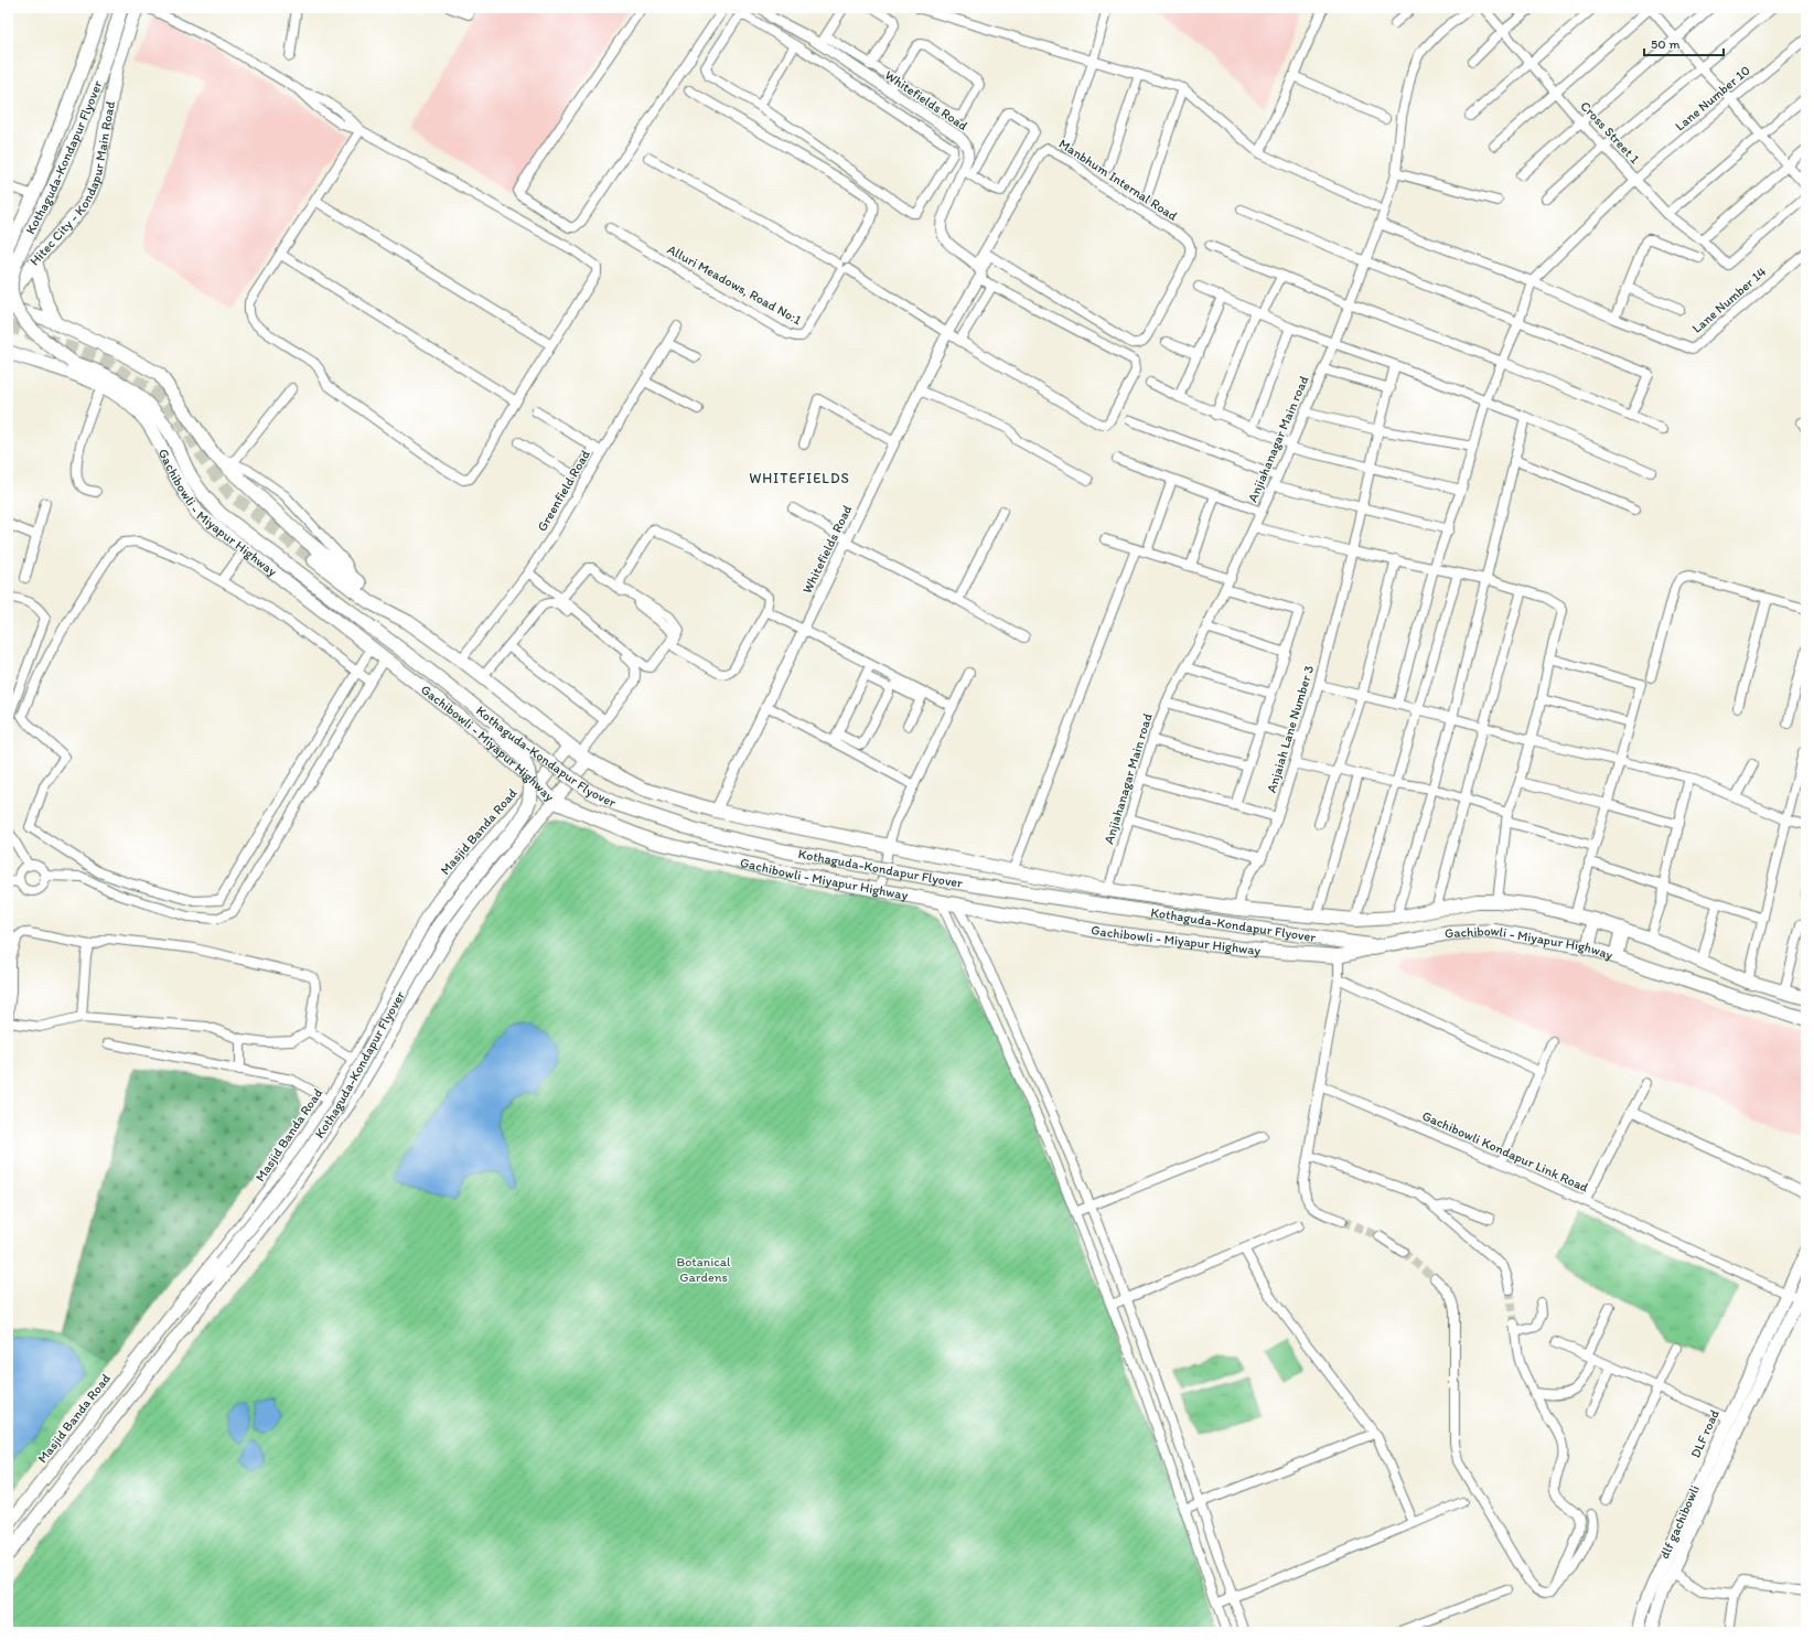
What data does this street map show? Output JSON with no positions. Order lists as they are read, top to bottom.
{
  "streets": {
    "main road": [
      "Kothaguda-Kondapur Flyover",
      "Hitec City - Kondapur Main Road",
      "Gachibowli - Miyapur Highway",
      "Masjid Banda Road",
      "DLF road",
      "dlf gachibowli"
    ],
    "street": [
      "Lane Number 10",
      "Whitefields Road",
      "Cross Street 1",
      "Manbhum Internal Road",
      "Alluri Meadows, Road No:1",
      "Lane Number 14",
      "Anjiahanagar Main road",
      "Greenfield Road",
      "Anjaiah Lane Number 3",
      "Gachibowli Kondapur Link Road"
    ]
  },
  "crossings": [
    ["Lane Number 10", "Cross Street 1"],
    ["Whitefields Road", "Gachibowli - Miyapur Highway"],
    ["Kothaguda-Kondapur Flyover", "Gachibowli - Miyapur Highway"],
    ["Kothaguda-Kondapur Flyover", "Masjid Banda Road"],
    ["Anjiahanagar Main road", "Gachibowli - Miyapur Highway"],
    ["Greenfield Road", "Gachibowli - Miyapur Highway"],
    ["Gachibowli - Miyapur Highway", "Anjaiah Lane Number 3"],
    ["Gachibowli - Miyapur Highway", "Masjid Banda Road"],
    ["Gachibowli Kondapur Link Road", "DLF road"],
    ["Gachibowli Kondapur Link Road", "dlf gachibowli"]
  ],
  "districts": ["WHITEFIELDS"],
  "parks": ["Botanical Gardens"],
  "scale_bar": "50 m"
}
